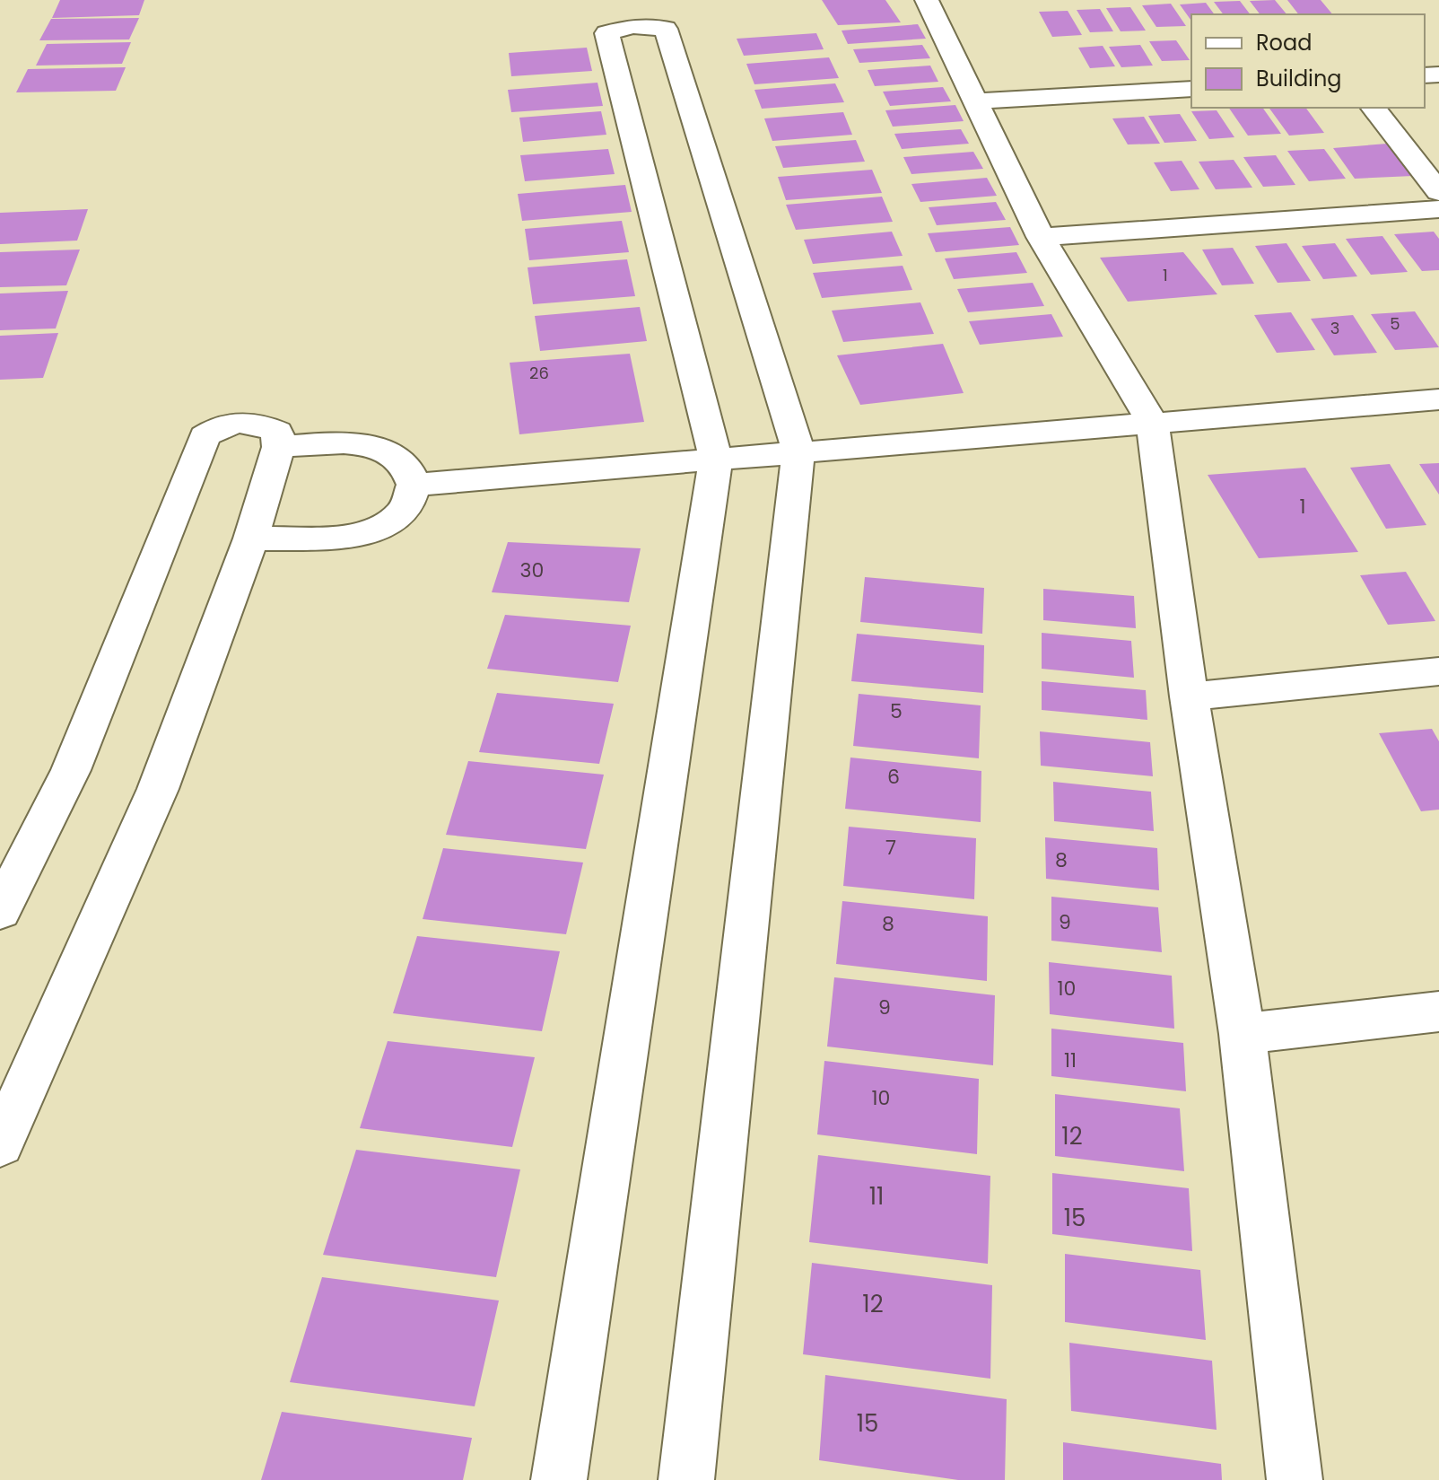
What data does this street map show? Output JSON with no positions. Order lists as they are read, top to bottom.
{
  "house_numbers": [
    "1",
    "5",
    "3",
    "26",
    "1",
    "30",
    "5",
    "6",
    "7",
    "8",
    "9",
    "8",
    "10",
    "9",
    "11",
    "10",
    "12",
    "11",
    "15",
    "12",
    "15"
  ],
  "legend": ["Road", "Building"]
}
